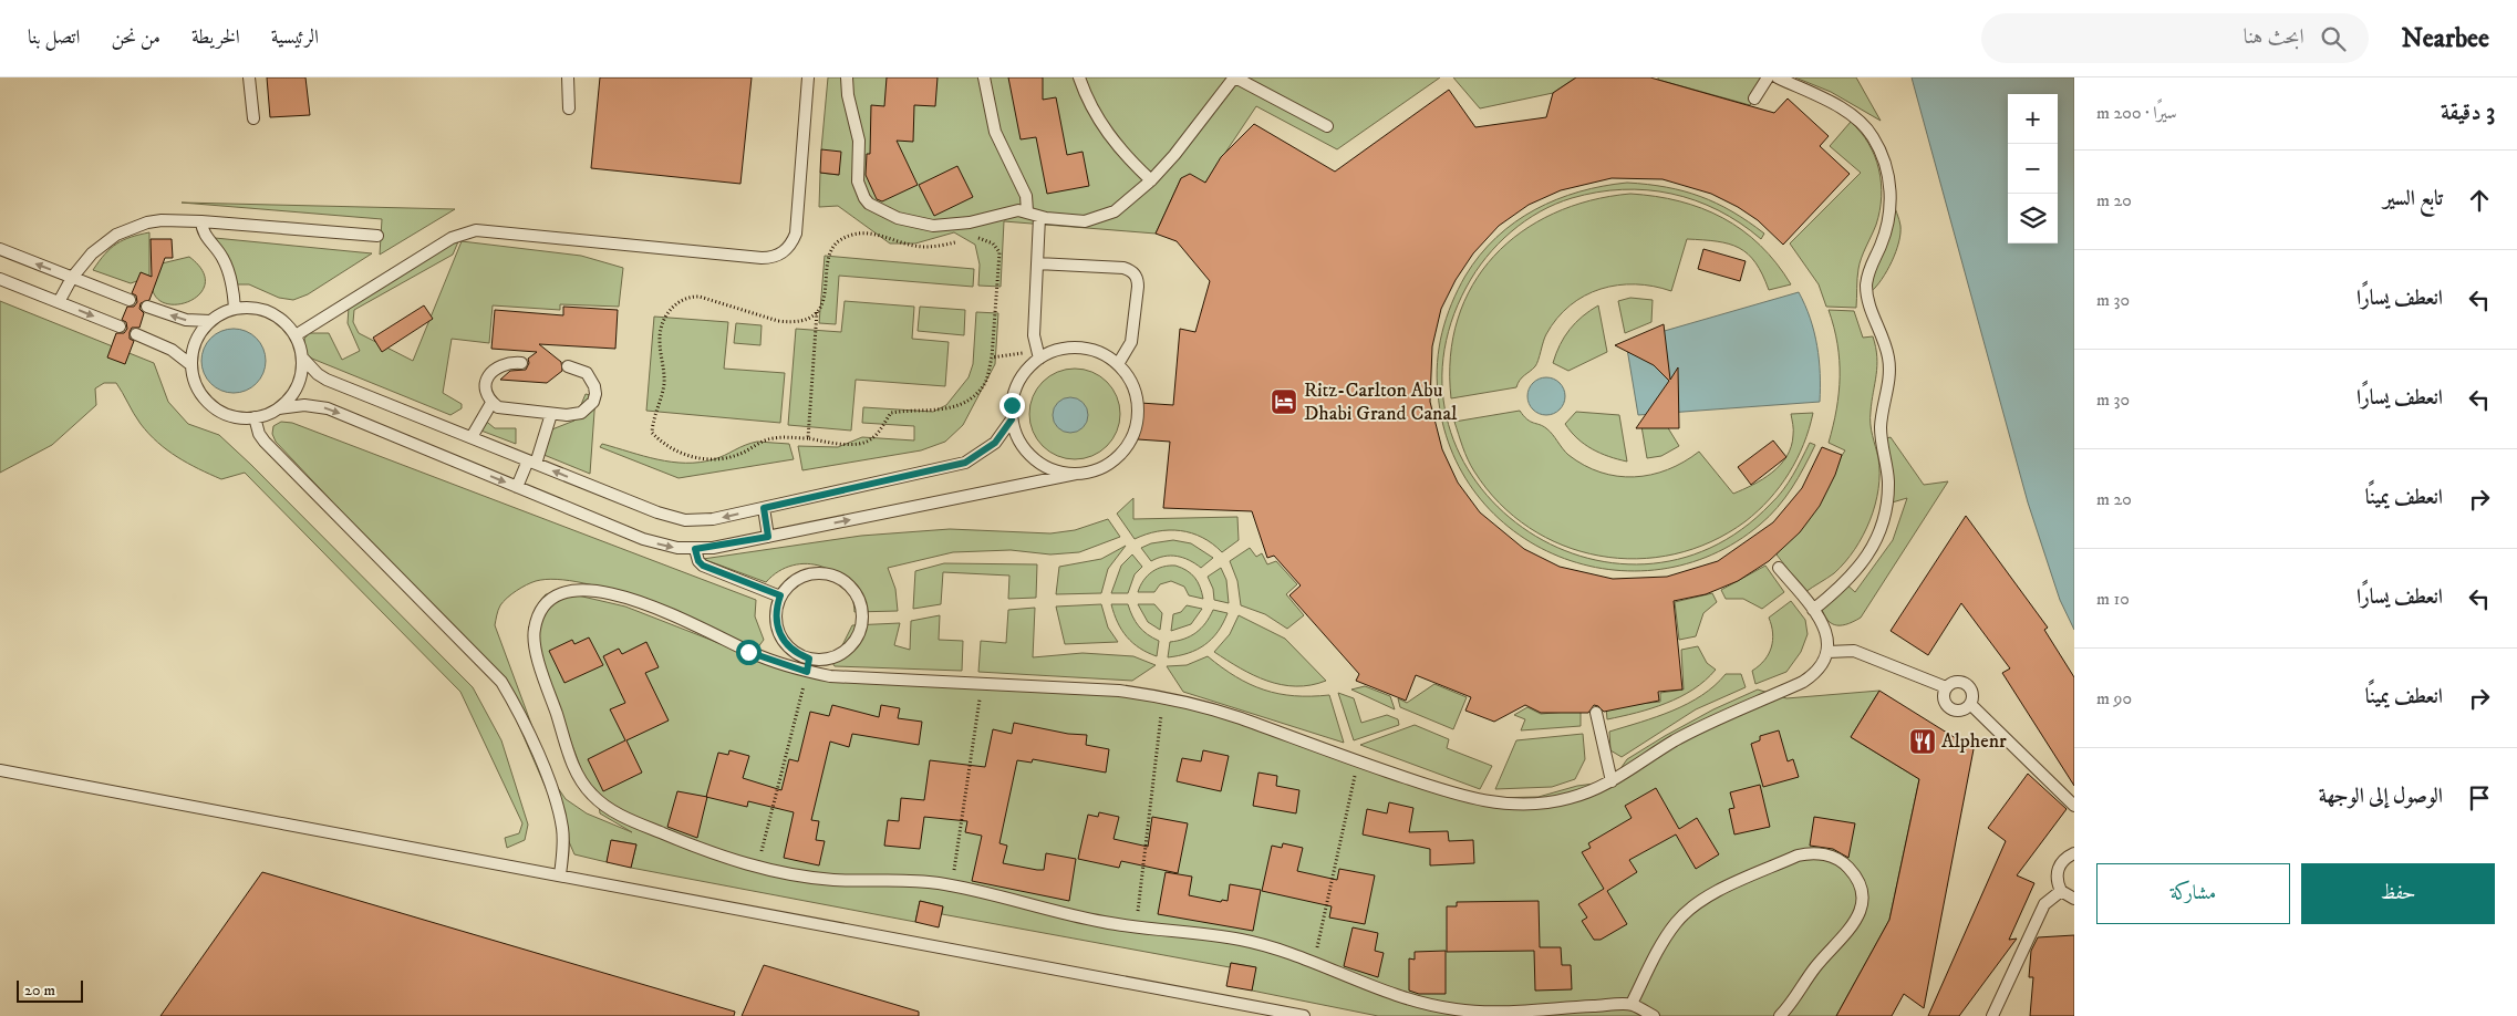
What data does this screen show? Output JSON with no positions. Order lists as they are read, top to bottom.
{
  "places": {
    "hotel": ["Ritz-Carlton Abu Dhabi Grand Canal"],
    "restaurant": ["Alphenr"]
  },
  "scale_bar": "20 m",
  "page": {
    "header": "Nearbee",
    "search": "ابحث هنا",
    "nav": [
      "الرئيسية",
      "الخريطة",
      "من نحن",
      "اتصل بنا"
    ],
    "heading": ["3 دقيقة", "سيرًا · 200 m"],
    "map_buttons": ["+", "−"],
    "list": [
      ["تابع السير", "20 m"],
      ["انعطف يسارًا", "30 m"],
      ["انعطف يسارًا", "30 m"],
      ["انعطف يمينًا", "20 m"],
      ["انعطف يسارًا", "10 m"],
      ["انعطف يمينًا", "90 m"],
      "الوصول إلى الوجهة"
    ],
    "buttons": ["حفظ", "مشاركة"],
    "scale": "20 m"
  }
}
